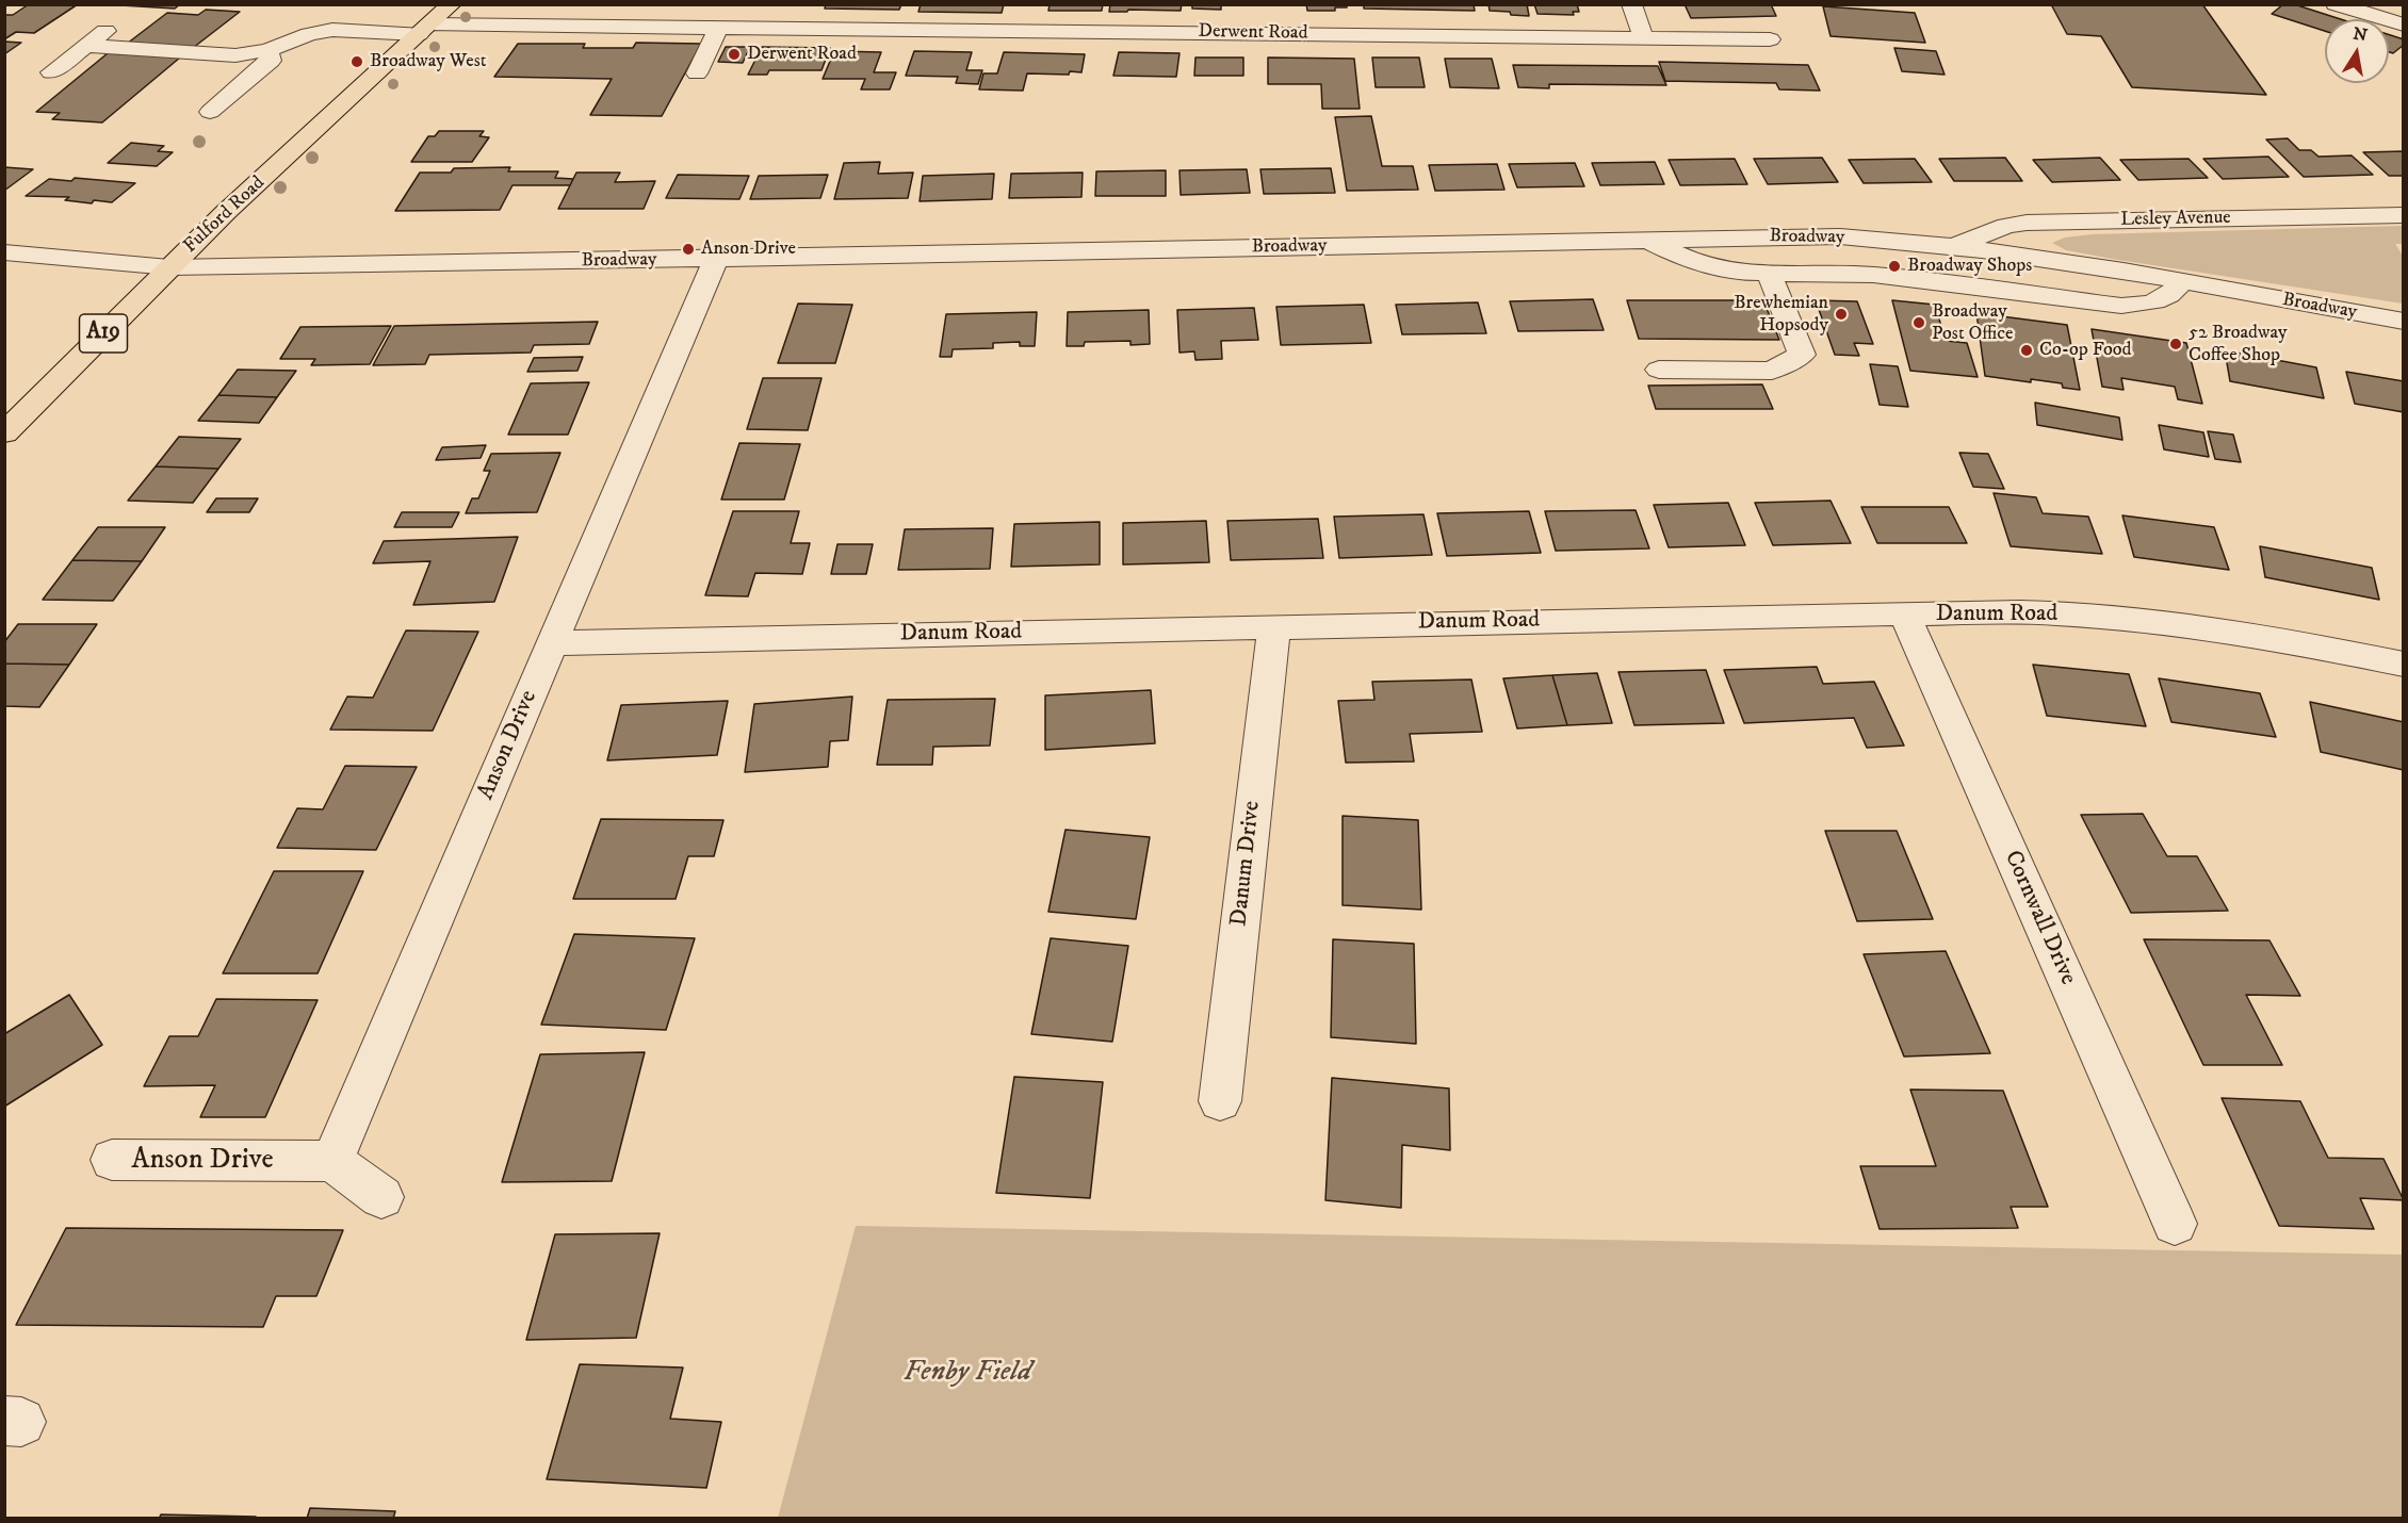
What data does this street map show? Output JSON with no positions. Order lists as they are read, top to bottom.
{
  "streets": {
    "main road": ["Fulford Road", "A19"],
    "street": [
      "Derwent Road",
      "Lesley Avenue",
      "Broadway",
      "Danum Road",
      "Anson Drive",
      "Danum Drive",
      "Cornwall Drive"
    ]
  },
  "crossings": [
    ["Derwent Road", "Fulford Road"],
    ["Fulford Road", "Broadway"],
    ["Lesley Avenue", "Broadway"],
    ["Broadway", "Anson Drive"],
    ["Danum Road", "Anson Drive"],
    ["Danum Road", "Danum Drive"],
    ["Danum Road", "Cornwall Drive"]
  ],
  "parks": ["Fenby Field"],
  "places": [
    "Derwent Road",
    "Broadway West",
    "Anson Drive",
    "Broadway Shops",
    "Brewhemian Hopsody",
    "Broadway Post Office",
    "52 Broadway Coffee Shop",
    "Co-op Food"
  ],
  "north": "top"
}
